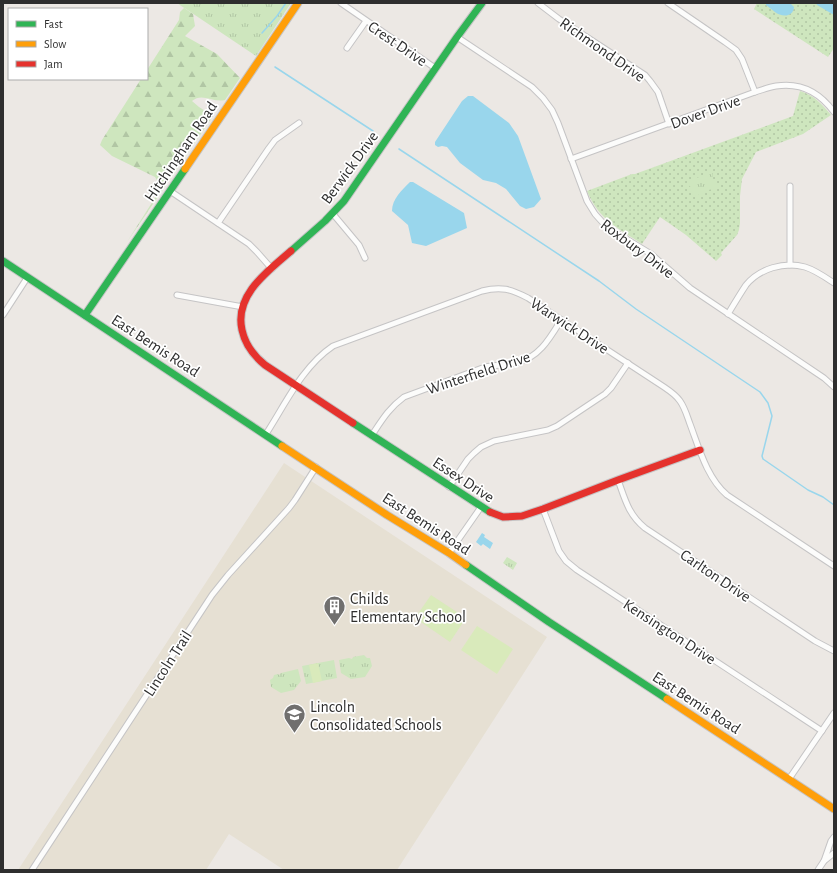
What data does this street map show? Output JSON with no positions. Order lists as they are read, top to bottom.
{
  "streets": {
    "street": [
      "Crest Drive",
      "Richmond Drive",
      "Dover Drive",
      "Hitchingham Road",
      "Berwick Drive",
      "Roxbury Drive",
      "Warwick Drive",
      "East Bemis Road",
      "Winterfield Drive",
      "Essex Drive",
      "Carlton Drive",
      "Kensington Drive",
      "Lincoln Trail"
    ]
  },
  "crossings": [
    ["Crest Drive", "Berwick Drive"],
    ["Richmond Drive", "Dover Drive"],
    ["Dover Drive", "Roxbury Drive"],
    ["Hitchingham Road", "East Bemis Road"],
    ["Berwick Drive", "Roxbury Drive"],
    ["Berwick Drive", "Warwick Drive"],
    ["Berwick Drive", "Essex Drive"],
    ["Warwick Drive", "East Bemis Road"],
    ["Warwick Drive", "Winterfield Drive"],
    ["Warwick Drive", "Essex Drive"],
    ["East Bemis Road", "Lincoln Trail"],
    ["Winterfield Drive", "Essex Drive"],
    ["Essex Drive", "Carlton Drive"],
    ["Essex Drive", "Kensington Drive"]
  ],
  "places": {
    "building": ["Childs Elementary School"],
    "school or university": ["Lincoln Consolidated Schools"]
  },
  "legend": ["Fast", "Slow", "Jam"]
}
